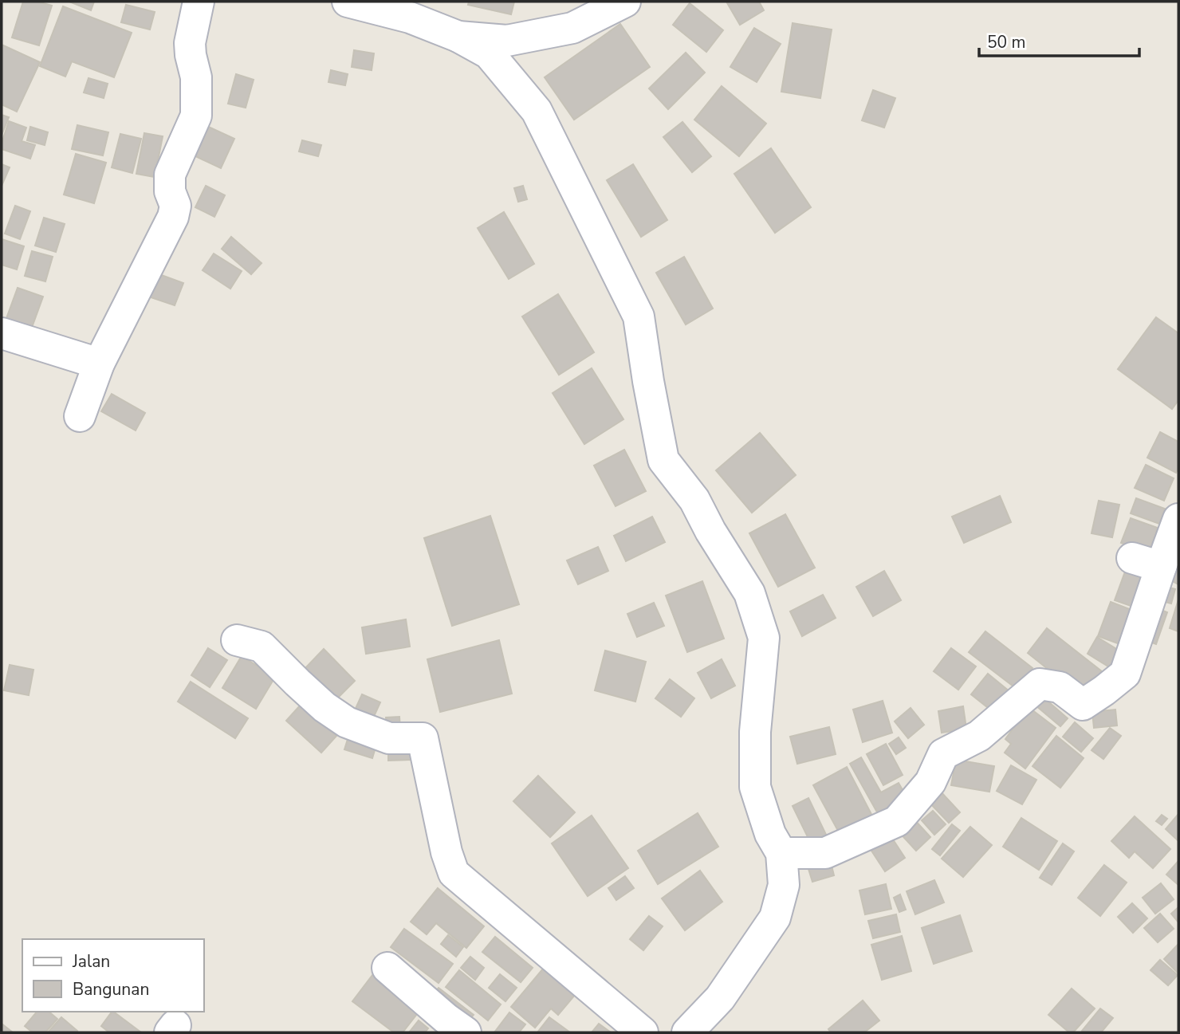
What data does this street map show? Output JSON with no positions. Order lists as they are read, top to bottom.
{
  "legend": ["Jalan", "Bangunan"],
  "scale_bar": "50 m"
}
